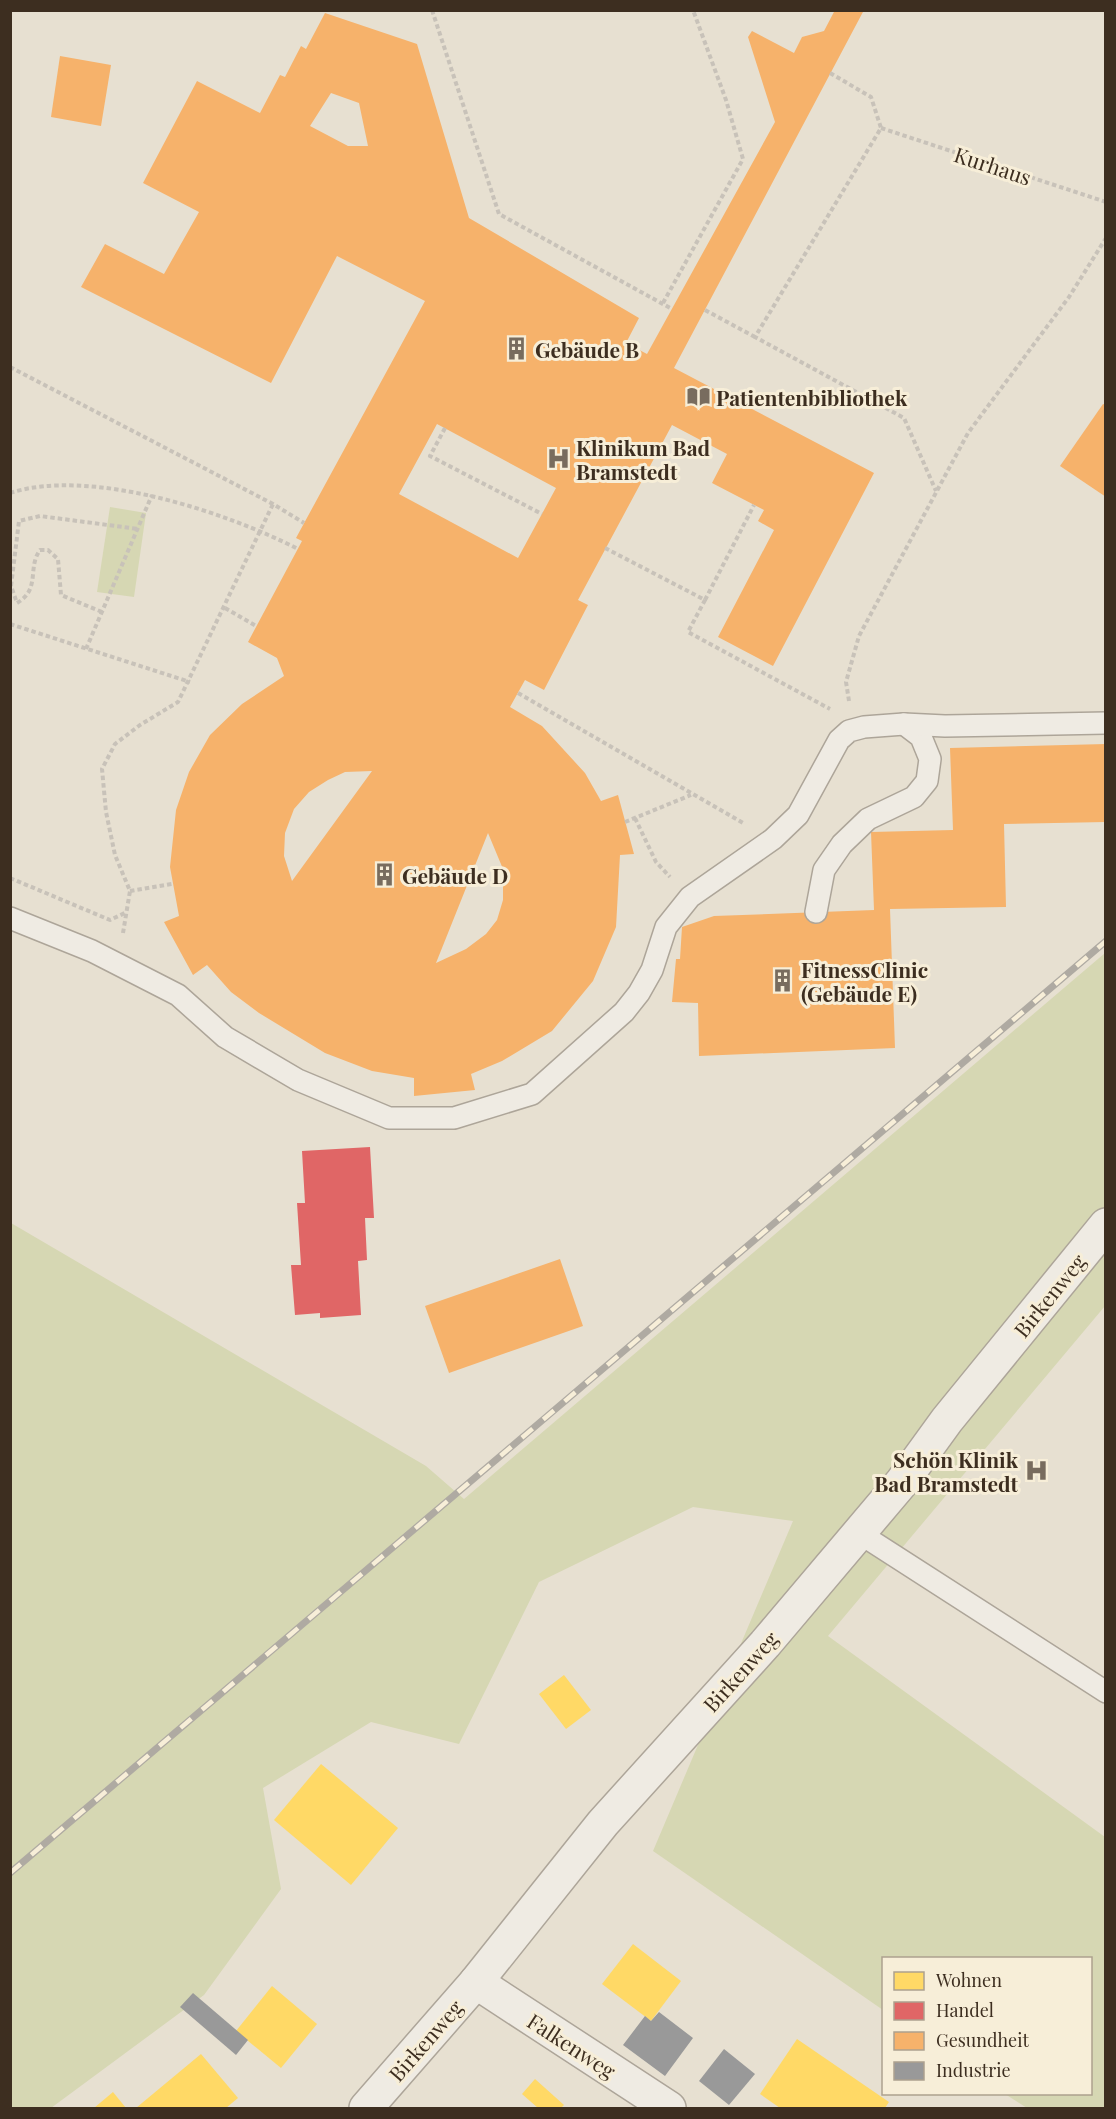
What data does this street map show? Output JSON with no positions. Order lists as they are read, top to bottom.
{
  "streets": {
    "street": ["Birkenweg", "Falkenweg"],
    "path": ["Kurhaus"]
  },
  "crossings": [
    ["Birkenweg", "Falkenweg"]
  ],
  "places": {
    "building": ["Gebäude B", "Gebäude D", "FitnessClinic (Gebäude E)"],
    "library": ["Patientenbibliothek"],
    "hospital": ["Klinikum Bad Bramstedt", "Schön Klinik Bad Bramstedt"]
  },
  "legend": [
    "Wohnen",
    "Handel",
    "Gesundheit",
    "Industrie"
  ]
}
